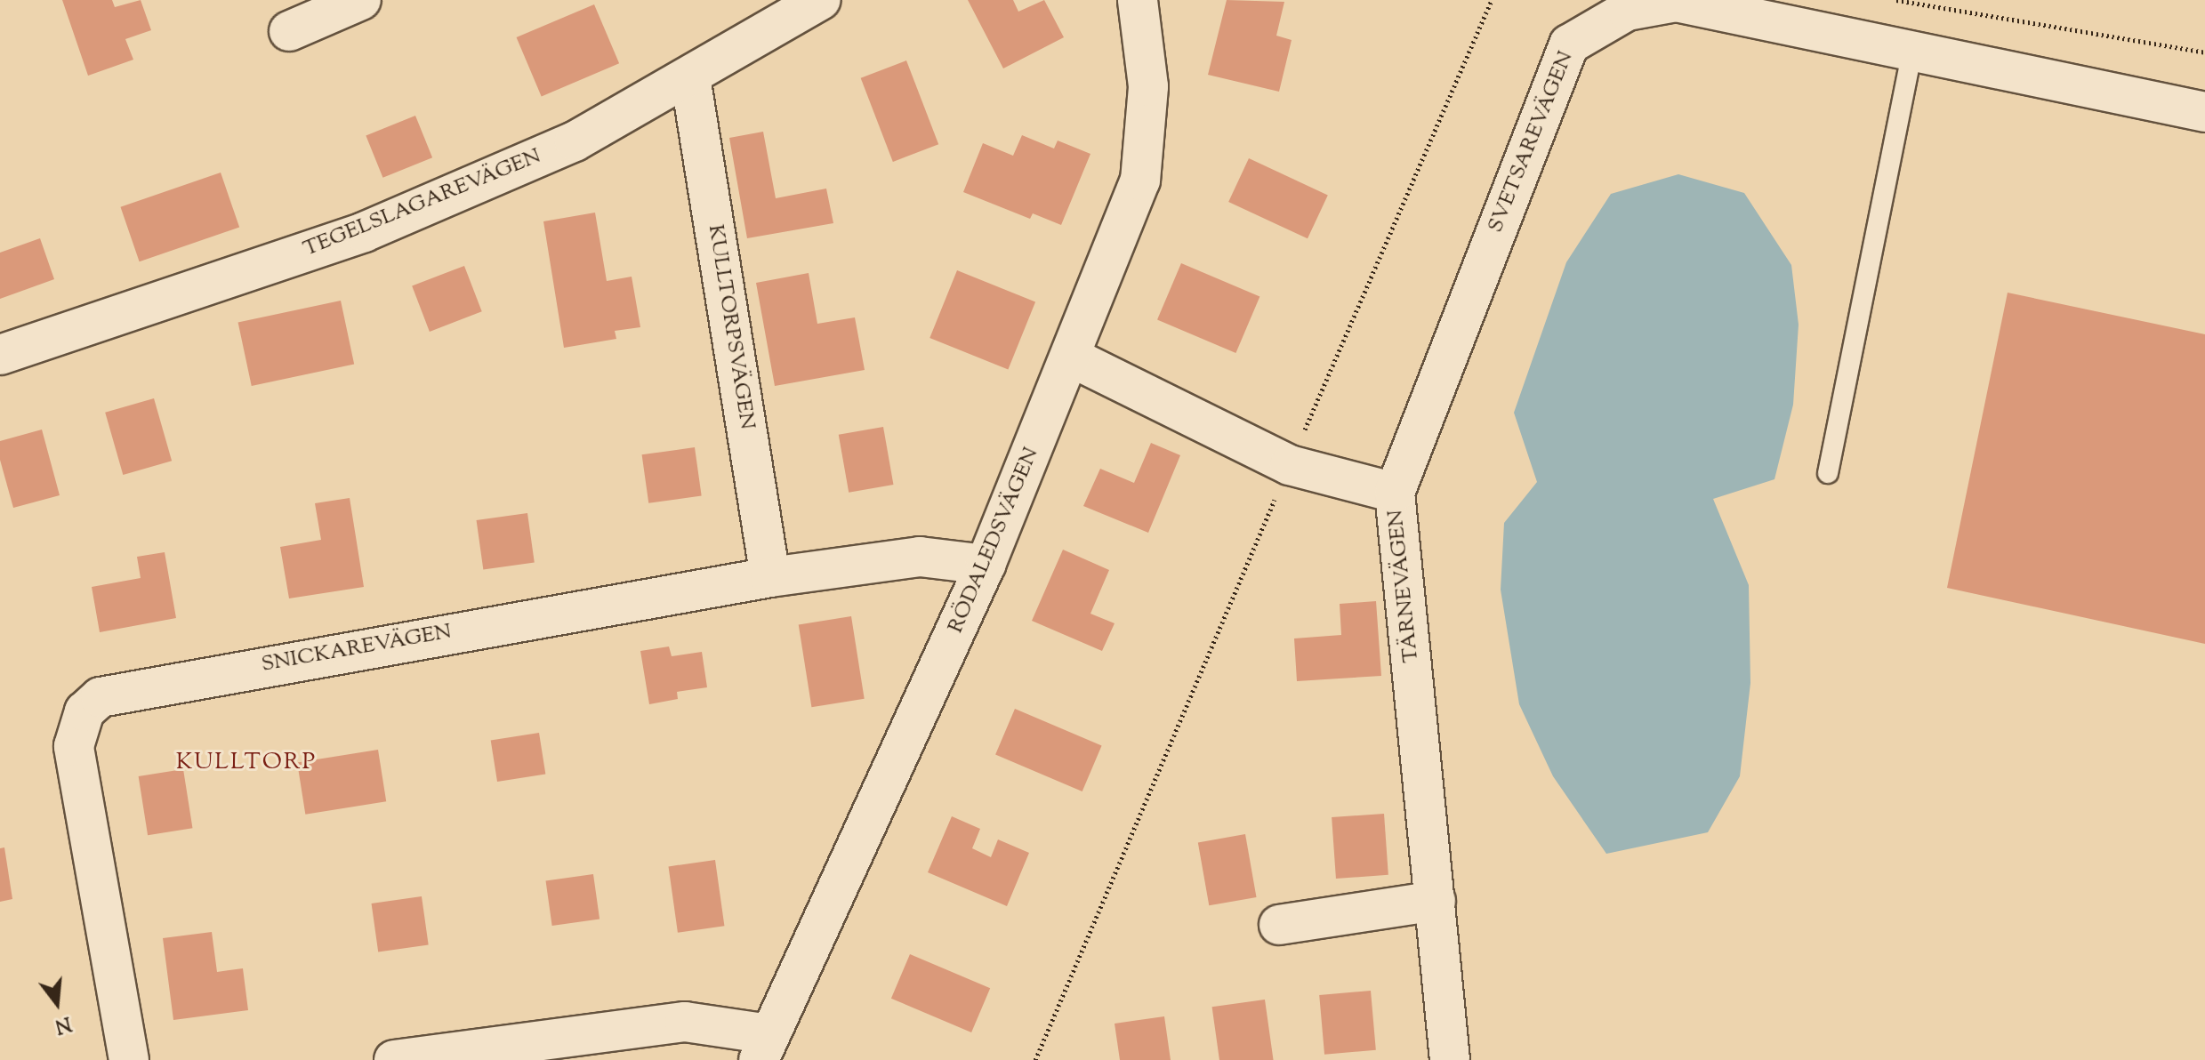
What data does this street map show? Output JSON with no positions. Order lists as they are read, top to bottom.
{
  "streets": {
    "street": [
      "SVETSAREVÄGEN",
      "TEGELSLAGAREVÄGEN",
      "KULLTORPSVÄGEN",
      "RÖDALEDSVÄGEN",
      "TÄRNEVÄGEN",
      "SNICKAREVÄGEN"
    ]
  },
  "crossings": [
    ["SVETSAREVÄGEN", "TÄRNEVÄGEN"],
    ["TEGELSLAGAREVÄGEN", "KULLTORPSVÄGEN"],
    ["KULLTORPSVÄGEN", "SNICKAREVÄGEN"],
    ["RÖDALEDSVÄGEN", "TÄRNEVÄGEN"],
    ["RÖDALEDSVÄGEN", "SNICKAREVÄGEN"]
  ],
  "districts": ["KULLTORP"],
  "north": "bottom"
}
